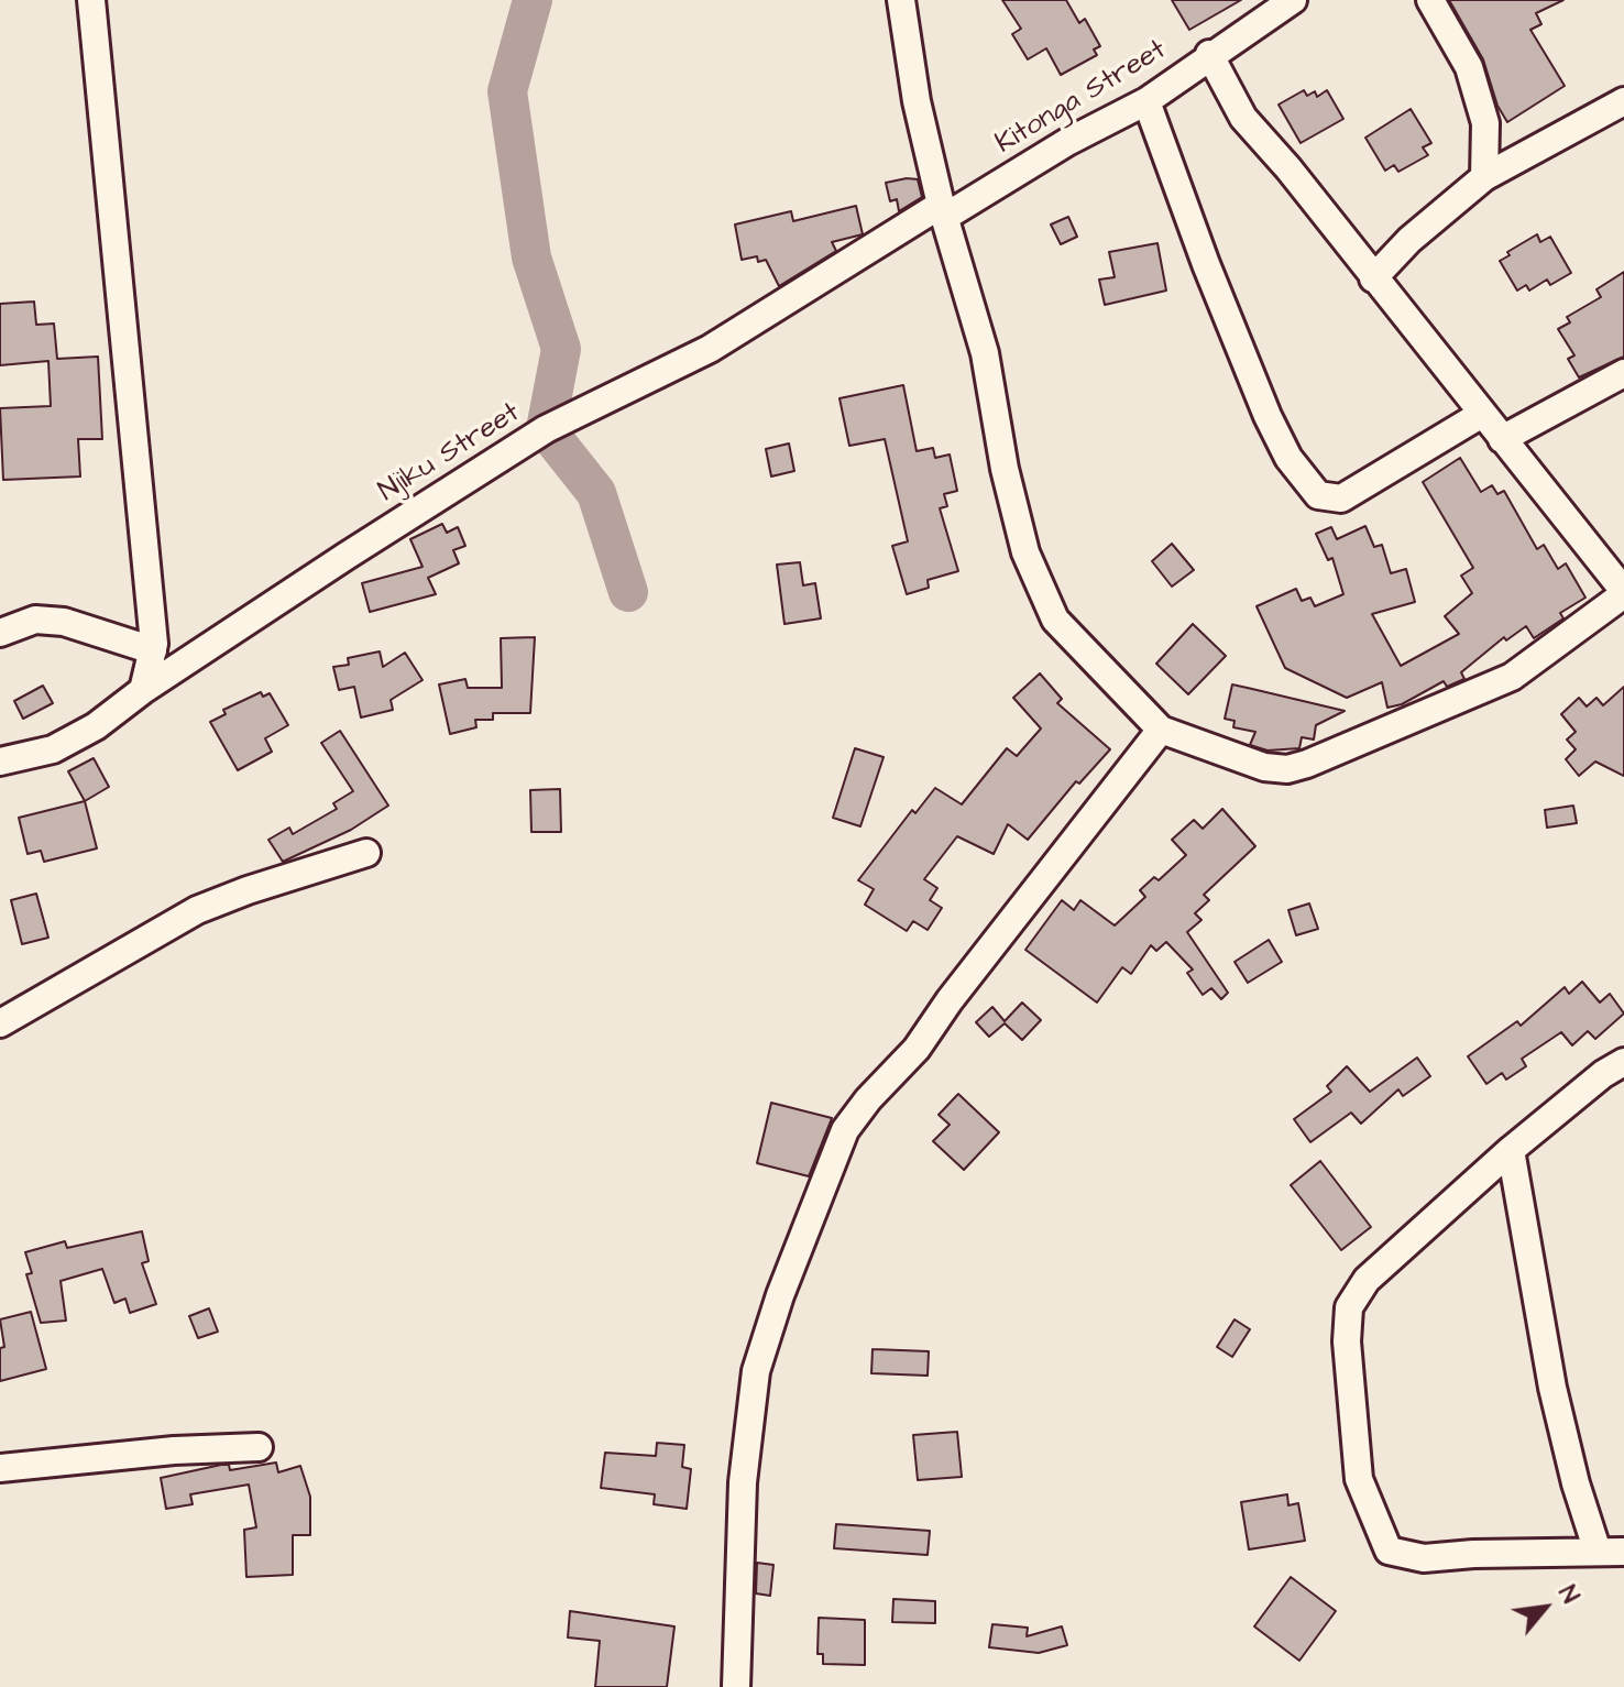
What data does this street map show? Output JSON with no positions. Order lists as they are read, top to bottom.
{
  "streets": {
    "street": ["Kitonga Street", "Njiku Street"]
  },
  "crossings": [
    ["Kitonga Street", "Njiku Street"]
  ],
  "north": "top right"
}
